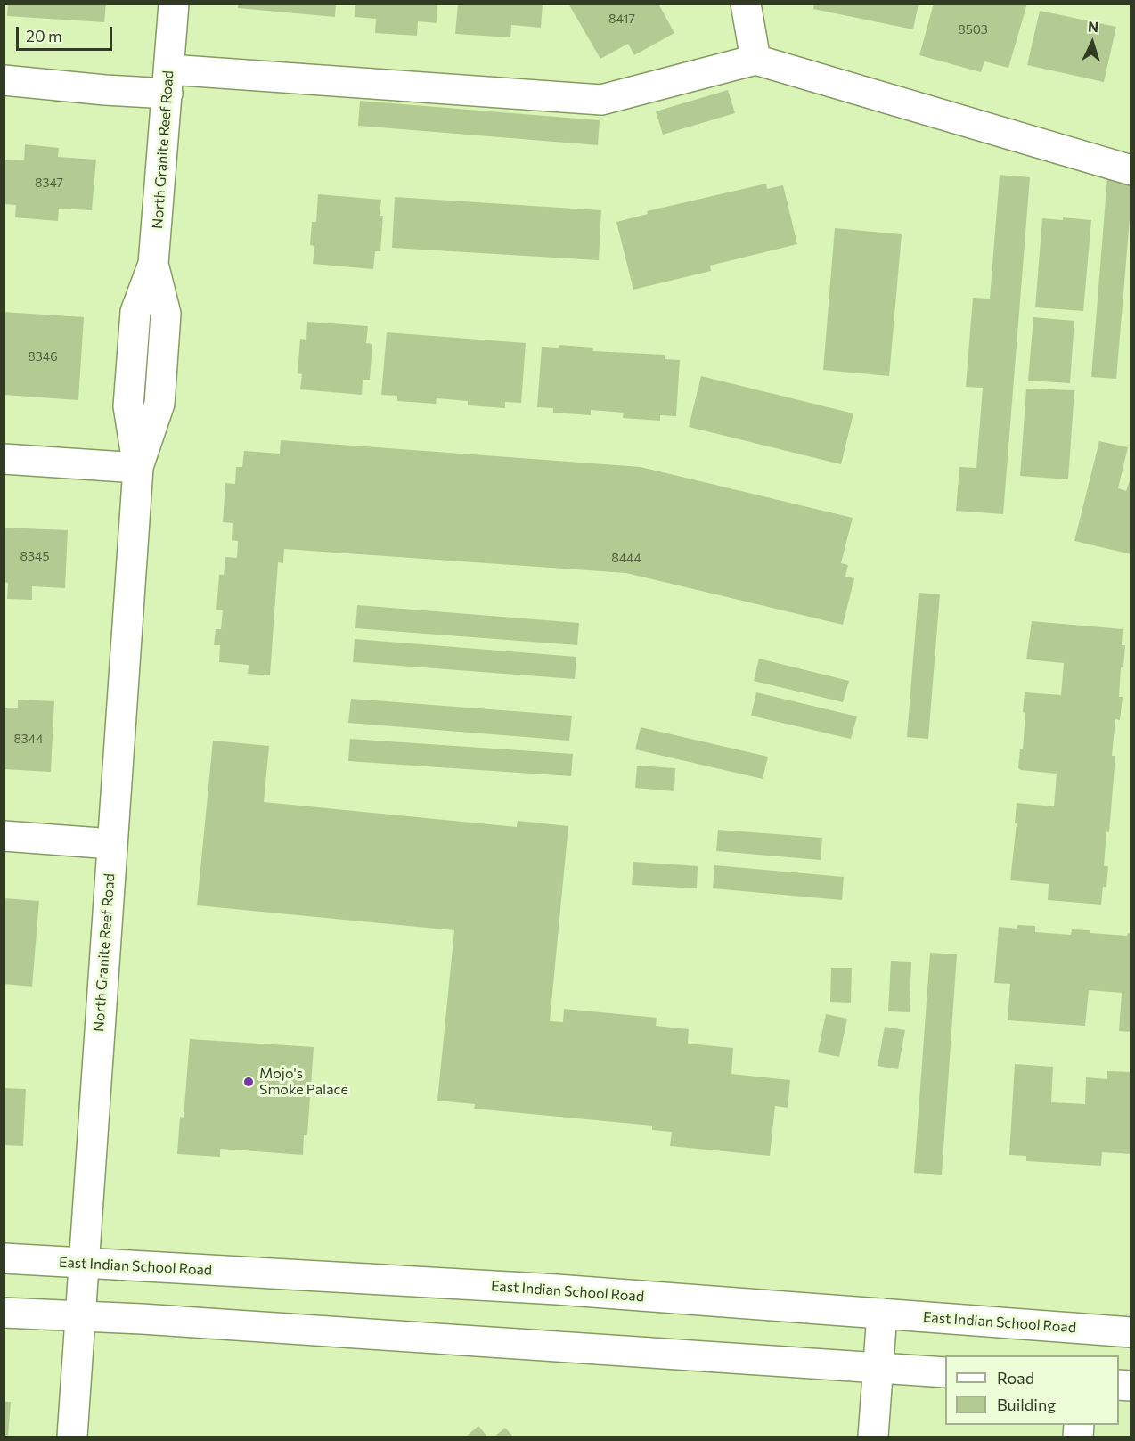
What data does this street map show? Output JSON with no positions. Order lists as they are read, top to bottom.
{
  "streets": {
    "main road": ["North Granite Reef Road", "East Indian School Road"]
  },
  "crossings": [
    ["North Granite Reef Road", "East Indian School Road"]
  ],
  "places": ["Mojo's Smoke Palace"],
  "house_numbers": [
    "8417",
    "8503",
    "8347",
    "8346",
    "8345",
    "8444",
    "8344"
  ],
  "legend": ["Road", "Building"],
  "scale_bar": "20 m",
  "north": "top"
}
